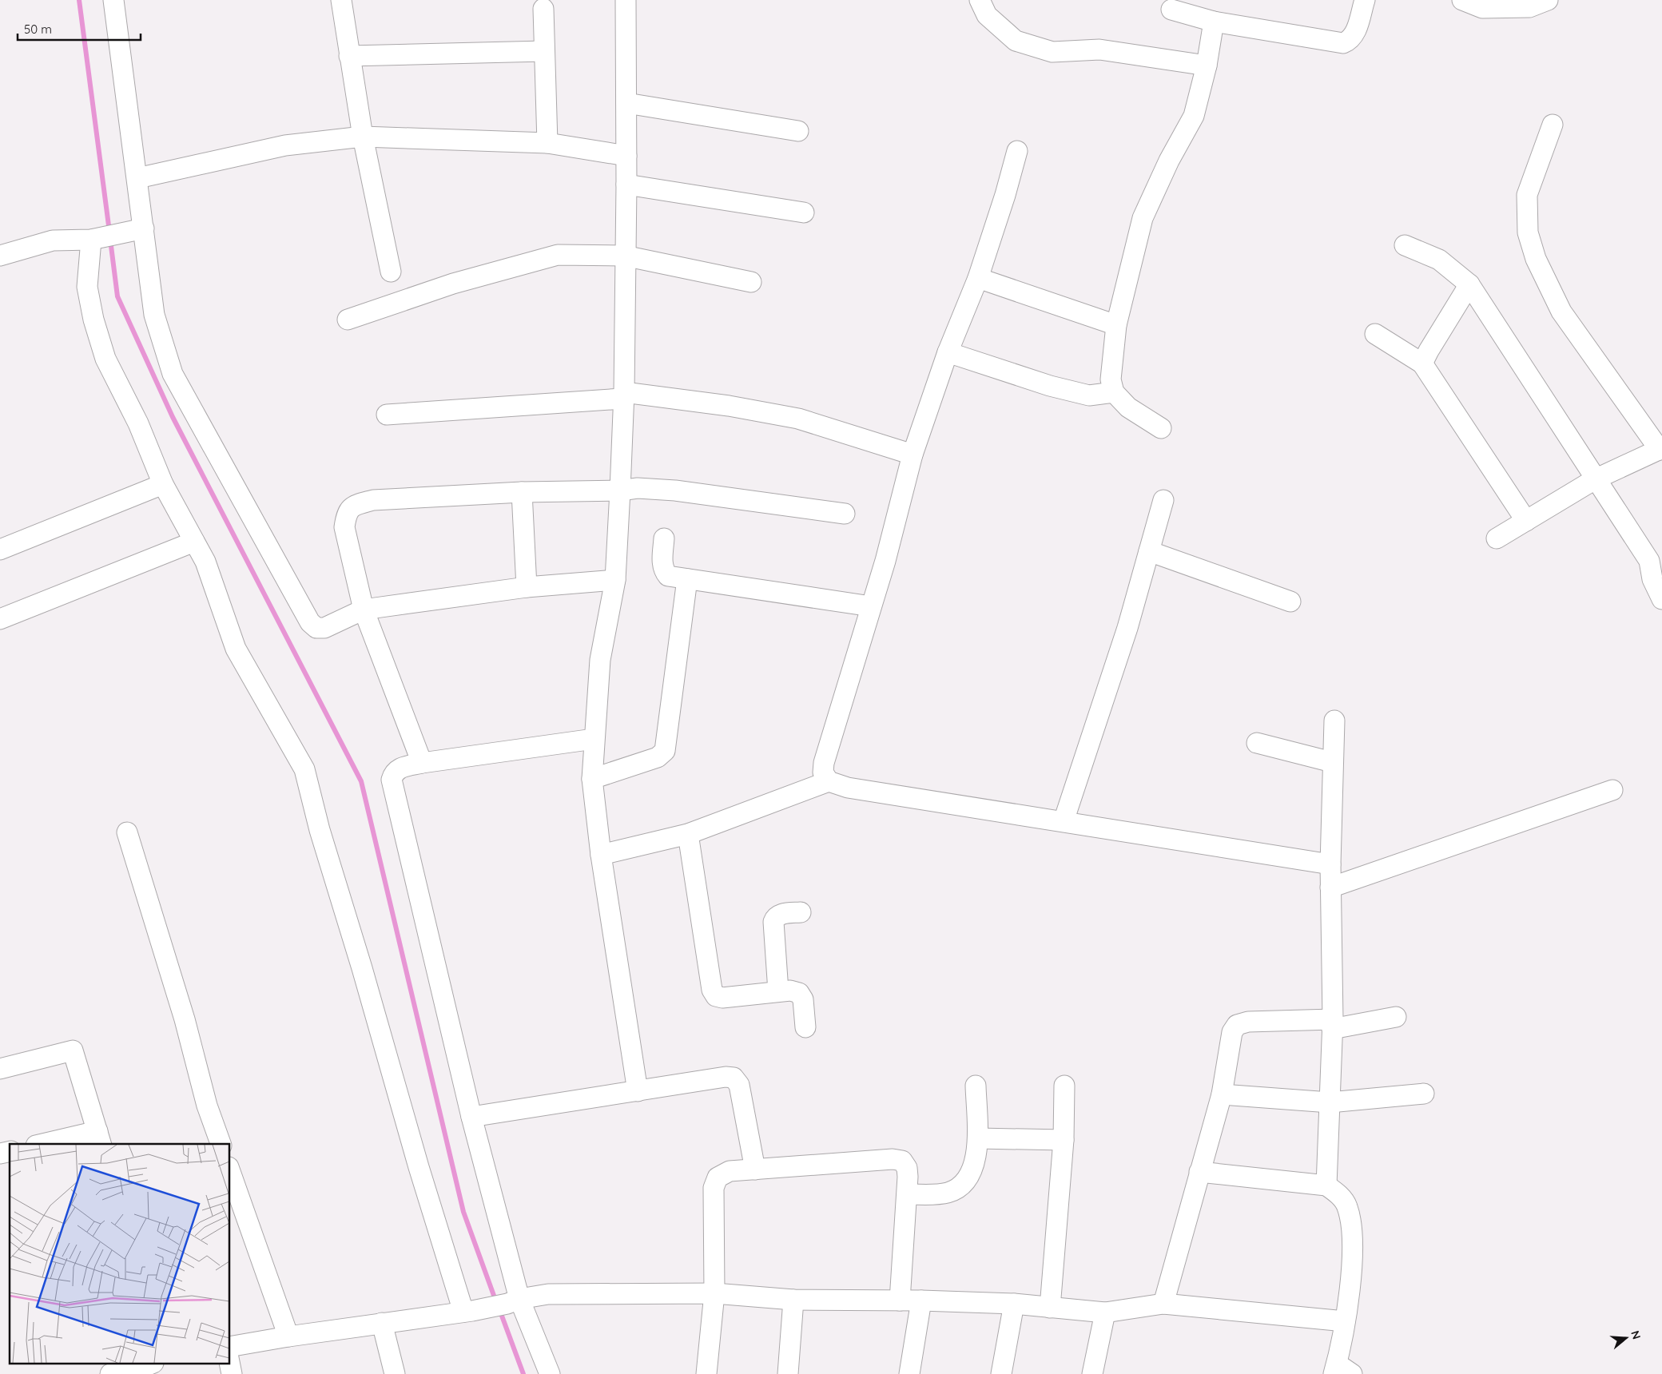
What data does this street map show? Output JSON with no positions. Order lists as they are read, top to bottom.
{
  "scale_bar": "50 m",
  "north": "right"
}
